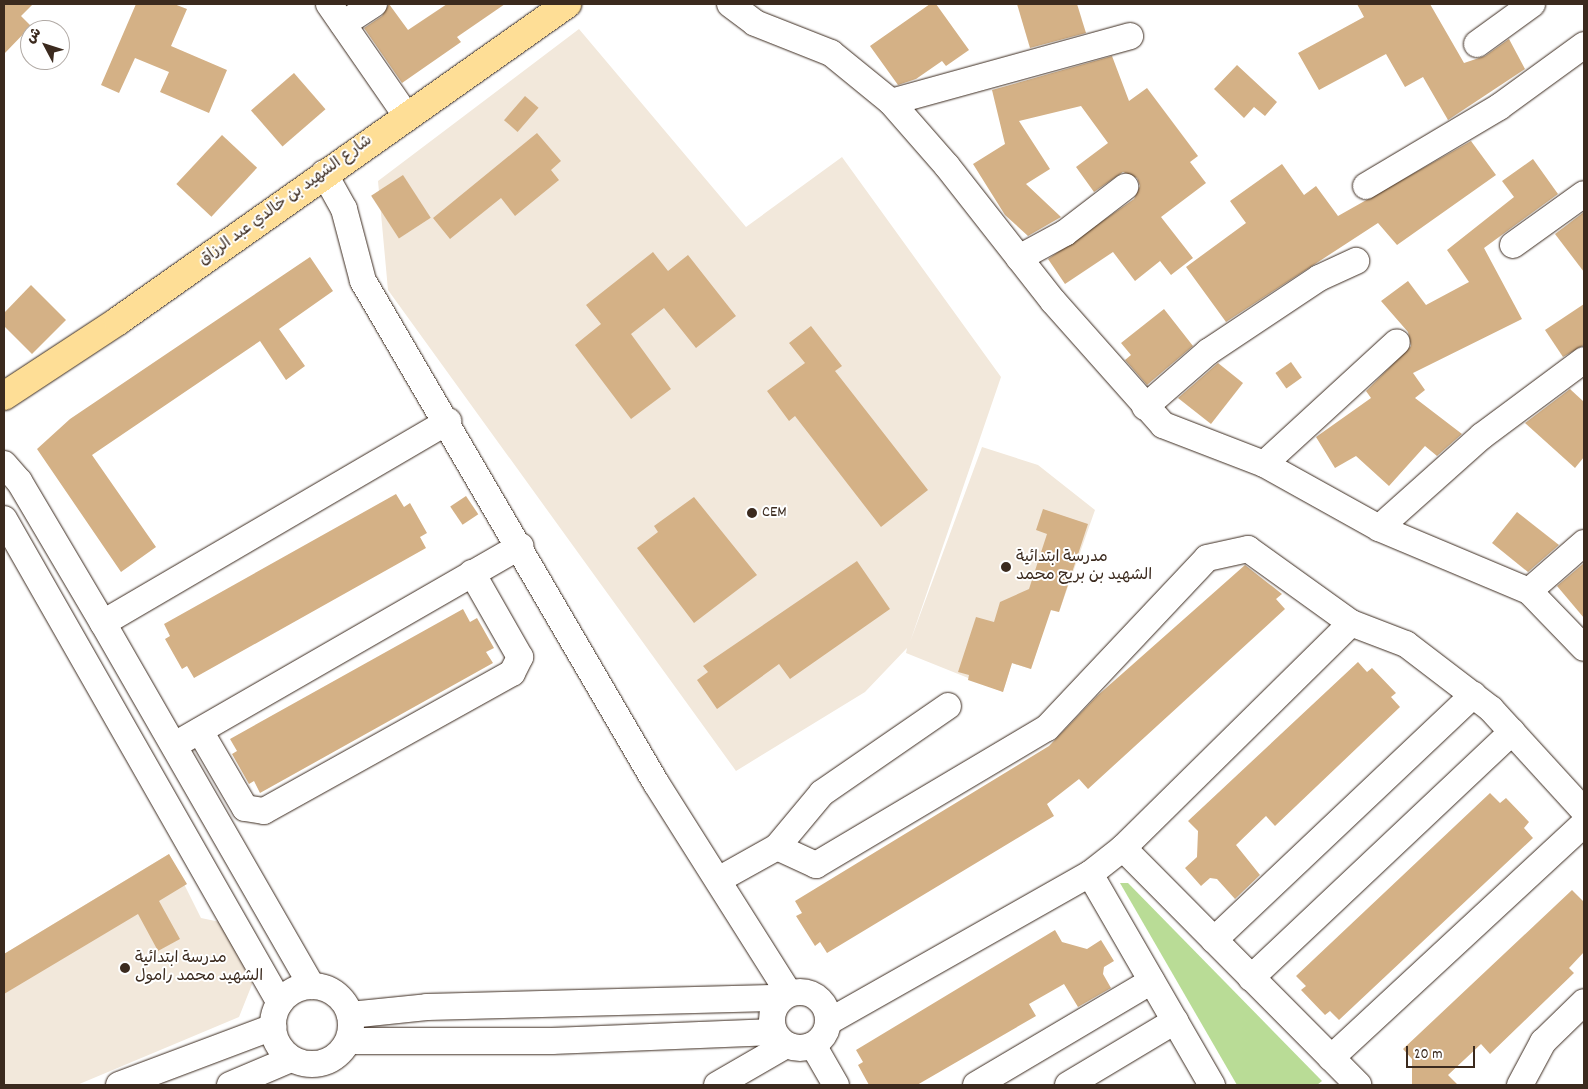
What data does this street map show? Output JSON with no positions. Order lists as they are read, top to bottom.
{
  "streets": {
    "main road": ["شارع الشهيد بن خالدي عبد الرزاق"]
  },
  "places": ["CEM", "مدرسة ابتدائية الشهيد بن بريح محمد", "مدرسة ابتدائية الشهيد محمد رامول"],
  "scale_bar": "20 m",
  "north": "top left"
}
